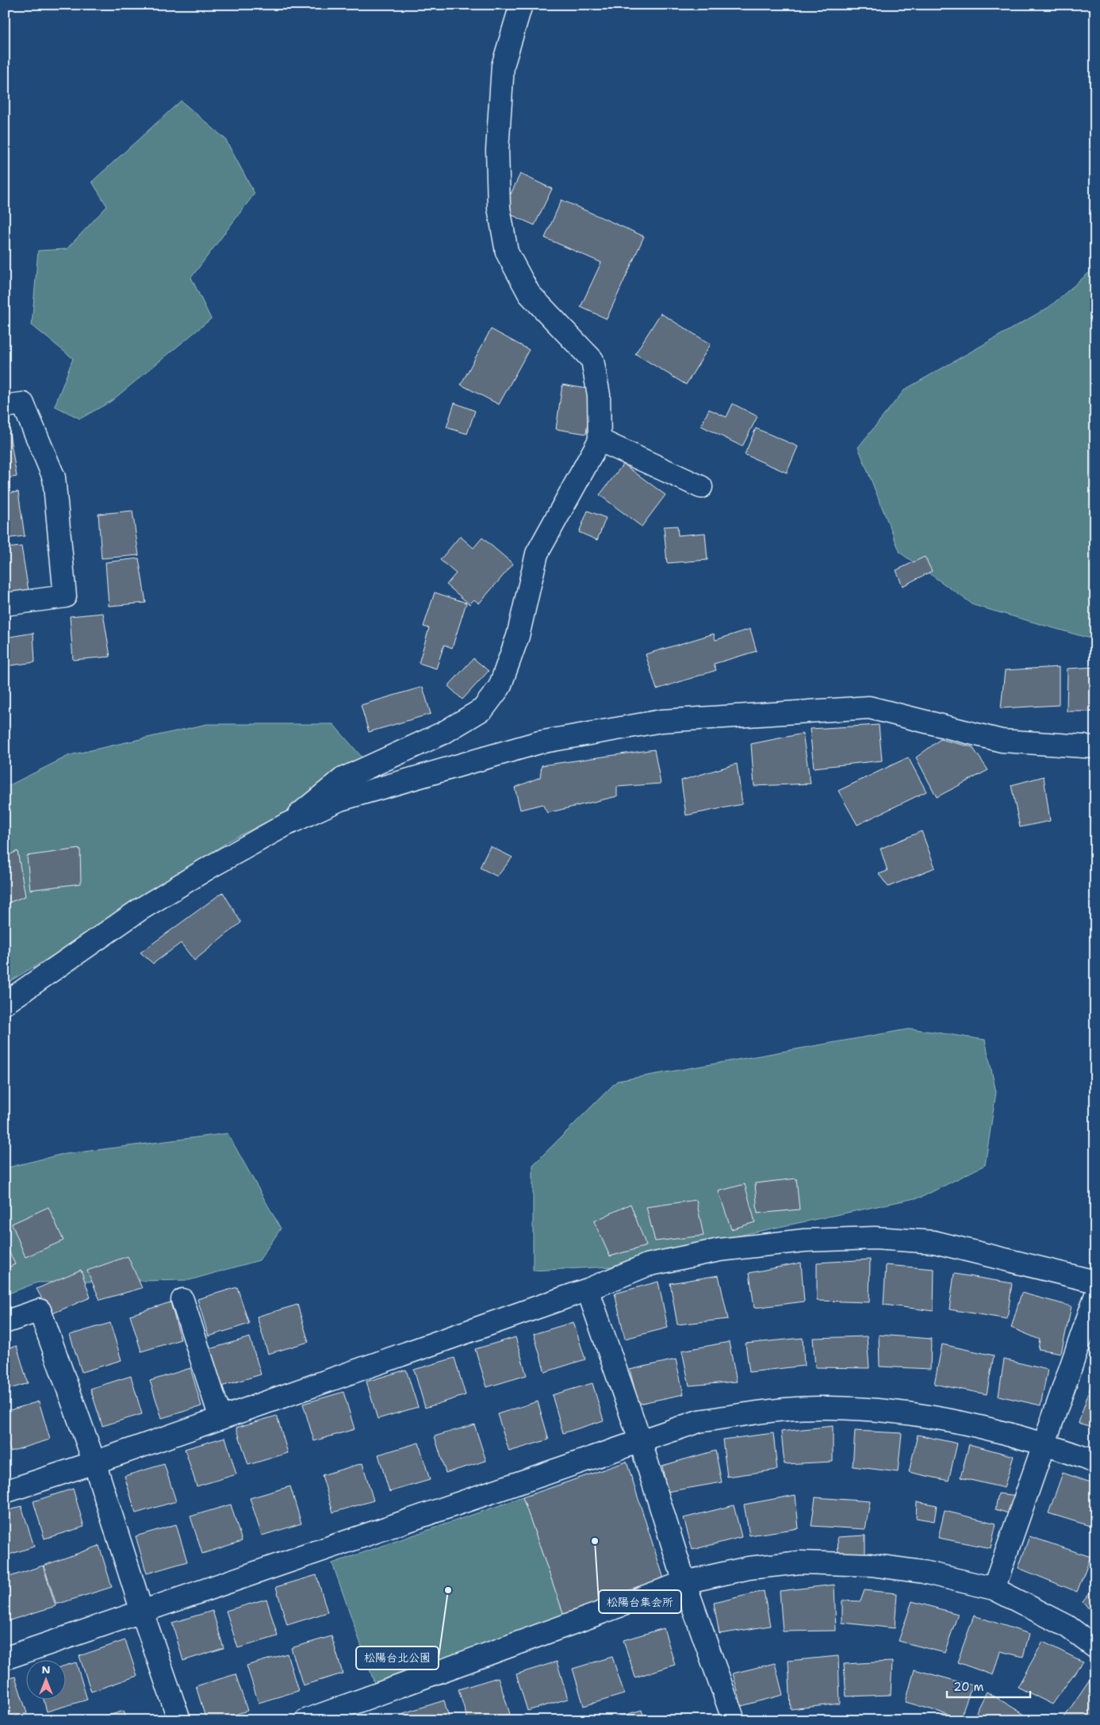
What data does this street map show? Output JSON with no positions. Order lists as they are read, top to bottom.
{
  "places": ["松陽台集会所", "松陽台北公園"],
  "scale_bar": "20 m",
  "north": "top"
}
